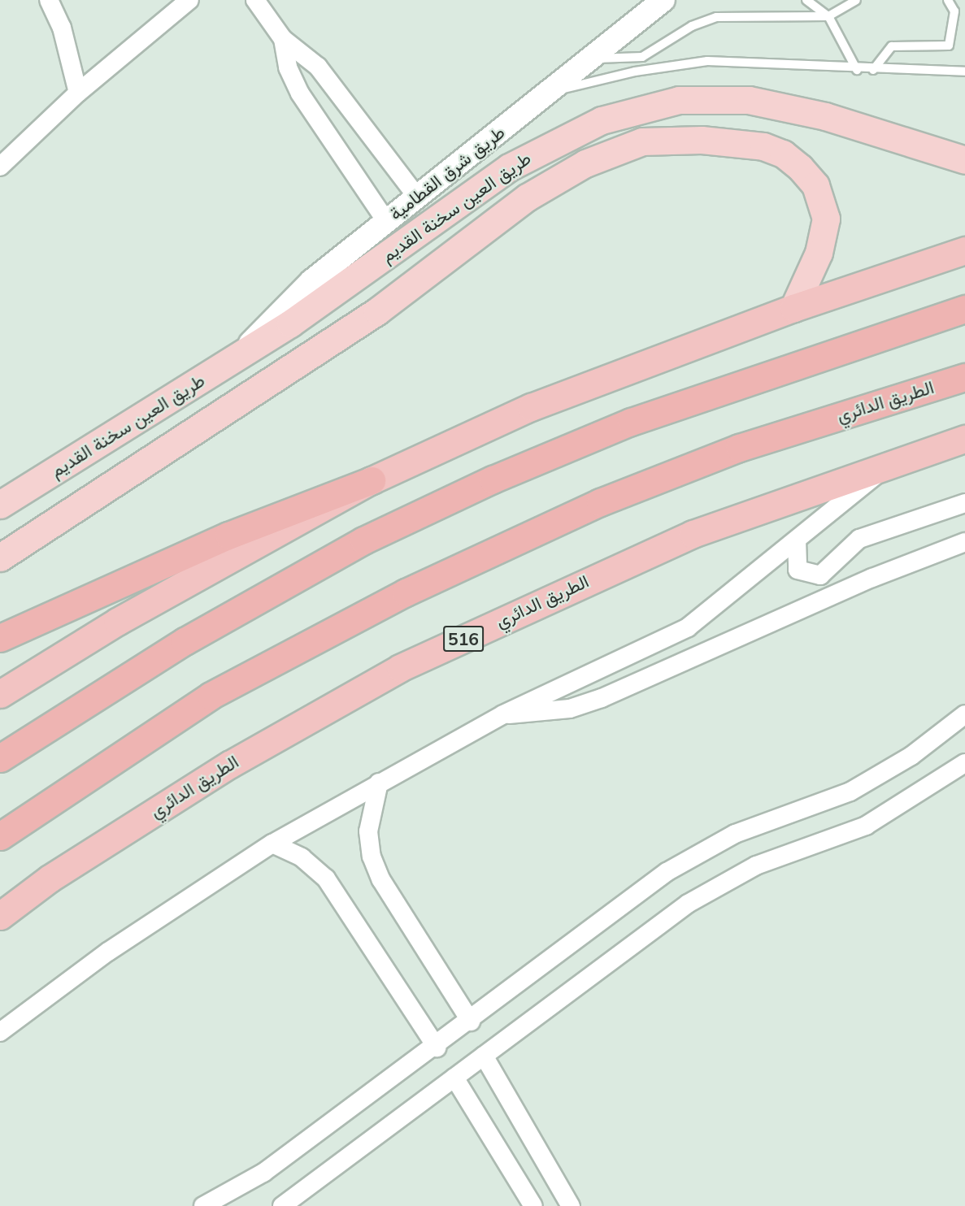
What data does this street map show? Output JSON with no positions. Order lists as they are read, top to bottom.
{
  "streets": {
    "highway": ["الطريق الدائري", "516"],
    "main road": ["طريق العين سخنة القديم"],
    "street": ["طريق شرق القطامية"]
  },
  "crossings": [
    ["طريق شرق القطامية", "طريق العين سخنة القديم"]
  ]
}
